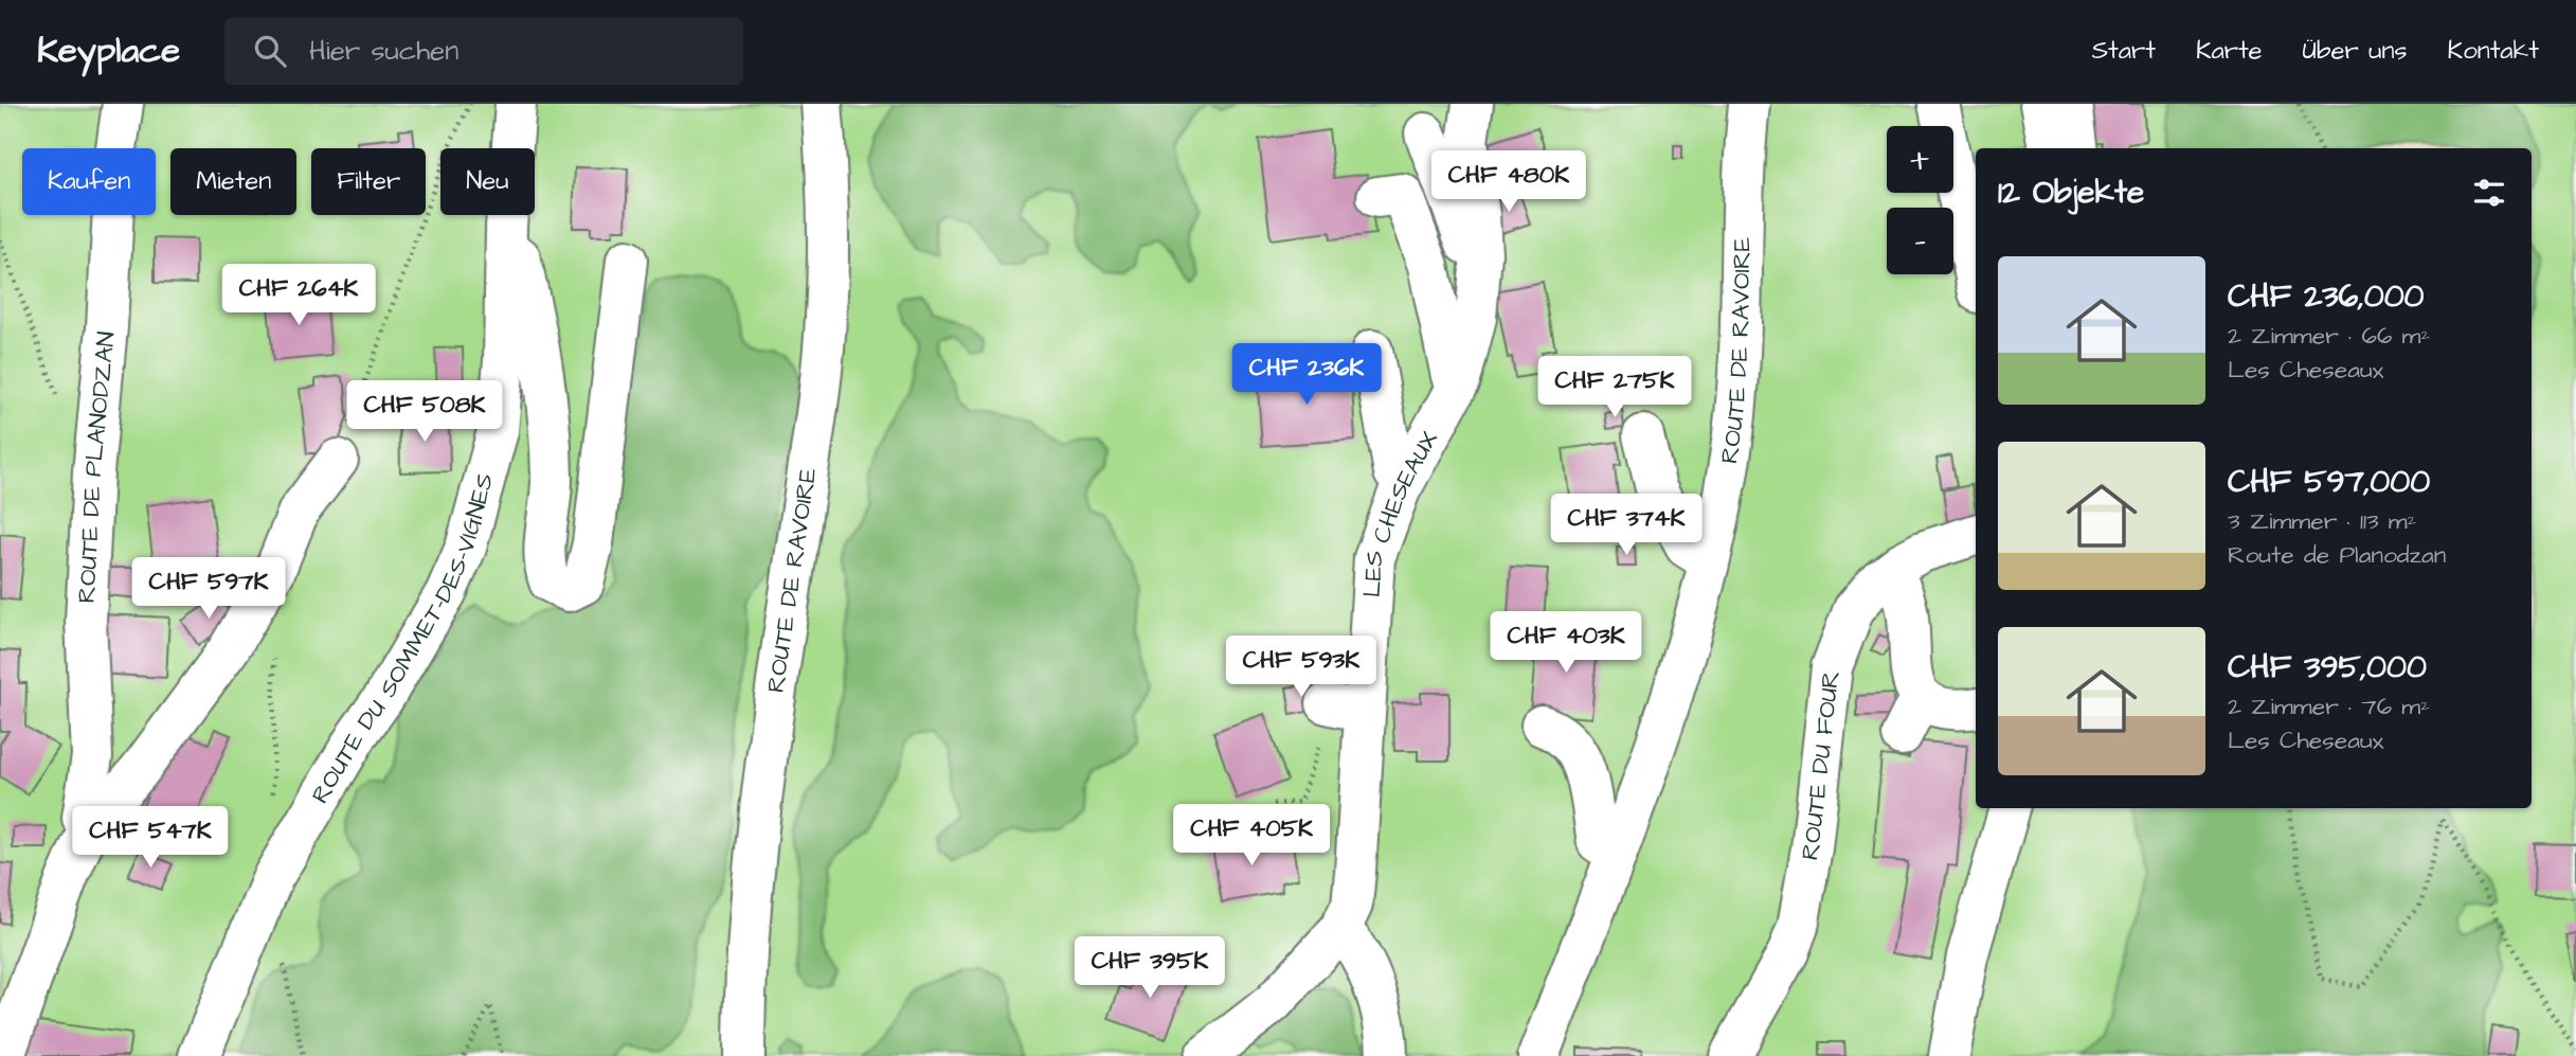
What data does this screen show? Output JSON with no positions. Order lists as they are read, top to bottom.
{
  "streets": {
    "street": [
      "ROUTE DE RAVOIRE",
      "ROUTE DE PLANODZAN",
      "LES CHESEAUX",
      "ROUTE DU SOMMET-DES-VIGNES",
      "ROUTE DU FOUR"
    ]
  },
  "page": {
    "header": "Keyplace",
    "search": "Hier suchen",
    "nav": [
      "Start",
      "Karte",
      "Über uns",
      "Kontakt"
    ],
    "map_buttons": ["+", "−"],
    "chip": [
      "Kaufen",
      "Mieten",
      "Filter",
      "Neu"
    ],
    "heading": "12 Objekte",
    "price": [
      "CHF 480K",
      "CHF 264K",
      "CHF 236K",
      "CHF 275K",
      "CHF 508K",
      "CHF 374K",
      "CHF 597K",
      "CHF 403K",
      "CHF 593K",
      "CHF 405K",
      "CHF 547K",
      "CHF 395K"
    ],
    "list": [
      {
        "name": "CHF 236,000",
        "note": "2 Zimmer · 66 m² · Les Cheseaux"
      },
      {
        "name": "CHF 597,000",
        "note": "3 Zimmer · 113 m² · Route de Planodzan"
      },
      {
        "name": "CHF 395,000",
        "note": "2 Zimmer · 76 m² · Les Cheseaux"
      }
    ]
  }
}
